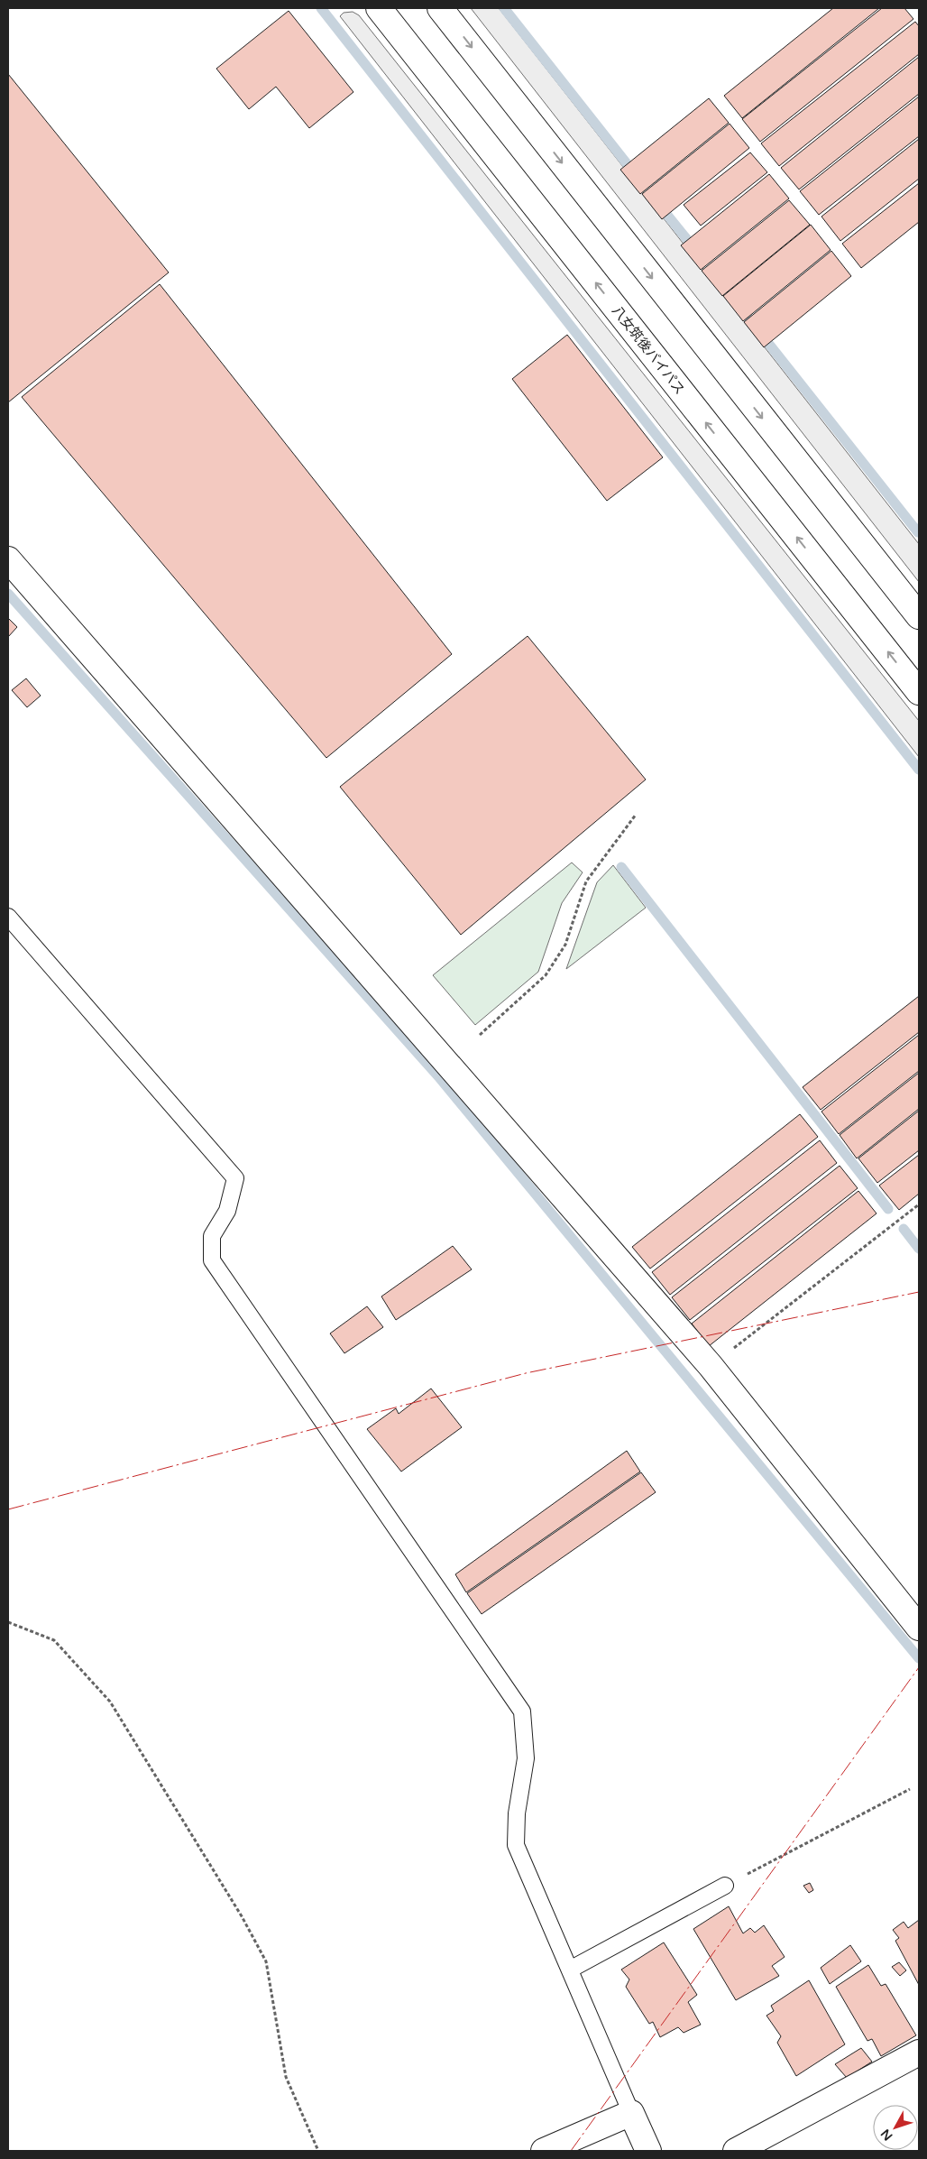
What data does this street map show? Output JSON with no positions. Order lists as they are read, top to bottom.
{
  "streets": {
    "main road": ["八女筑後バイパス"]
  },
  "north": "bottom left"
}
